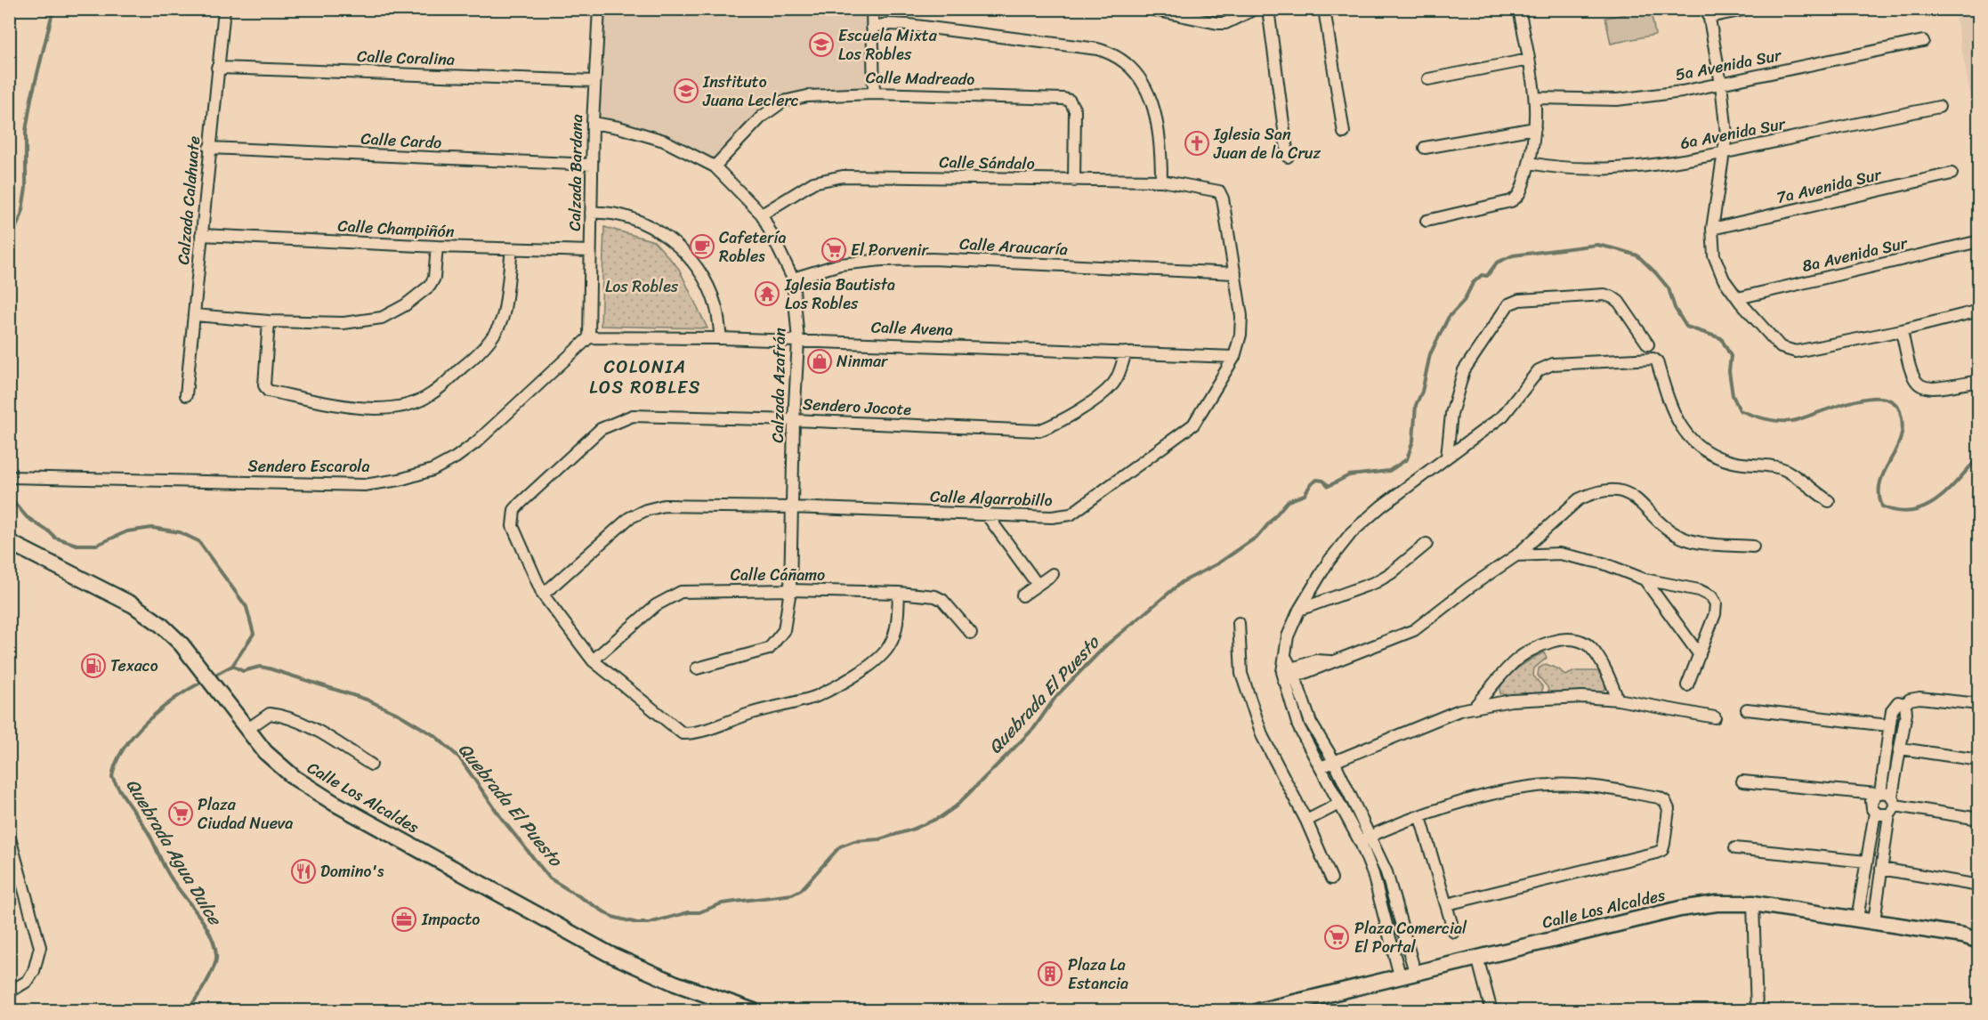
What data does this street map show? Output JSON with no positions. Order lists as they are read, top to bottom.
{
  "streets": {
    "main road": ["Calle Los Alcaldes"],
    "street": [
      "Calle Coralina",
      "5a Avenida Sur",
      "Calle Madreado",
      "6a Avenida Sur",
      "Calle Cardo",
      "Calle Sándalo",
      "Calzada Bardana",
      "7a Avenida Sur",
      "Calzada Calahuate",
      "Calle Champiñón",
      "Calle Araucaría",
      "8a Avenida Sur",
      "Calle Avena",
      "Calzada Azafrán",
      "Sendero Jocote",
      "Sendero Escarola",
      "Calle Algarrobillo",
      "Calle Cáñamo"
    ]
  },
  "crossings": [
    ["Calle Coralina", "Calzada Bardana"],
    ["Calle Coralina", "Calzada Calahuate"],
    ["Calle Madreado", "Calle Sándalo"],
    ["Calle Madreado", "Calzada Azafrán"],
    ["Calle Cardo", "Calzada Bardana"],
    ["Calle Cardo", "Calzada Calahuate"],
    ["Calle Sándalo", "Calzada Azafrán"],
    ["Calle Sándalo", "Calle Algarrobillo"],
    ["Calzada Bardana", "Calle Champiñón"],
    ["Calzada Bardana", "Calle Avena"],
    ["Calzada Bardana", "Calzada Azafrán"],
    ["Calzada Bardana", "Sendero Escarola"],
    ["Calzada Calahuate", "Calle Champiñón"],
    ["Calle Araucaría", "Calzada Azafrán"],
    ["Calle Araucaría", "Calle Algarrobillo"],
    ["Calle Avena", "Calzada Azafrán"],
    ["Calle Avena", "Sendero Jocote"],
    ["Calle Avena", "Sendero Escarola"],
    ["Calle Avena", "Calle Algarrobillo"],
    ["Calzada Azafrán", "Sendero Jocote"],
    ["Calzada Azafrán", "Calle Algarrobillo"],
    ["Calzada Azafrán", "Calle Cáñamo"],
    ["Sendero Jocote", "Calle Algarrobillo"]
  ],
  "districts": ["COLONIA LOS ROBLES"],
  "water": ["Quebrada El Puesto", "Quebrada Agua Dulce"],
  "parks": ["Los Robles"],
  "places": {
    "school or university": ["Escuela Mixta Los Robles", "Instituto Juana Leclerc"],
    "church": ["Iglesia San Juan de la Cruz"],
    "cafe": ["Cafetería Robles"],
    "supermarket": ["El Porvenir", "Plaza Ciudad Nueva", "Plaza Comercial El Portal"],
    "temple": ["Iglesia Bautista Los Robles"],
    "shop": ["Ninmar"],
    "fuel station": ["Texaco"],
    "restaurant": ["Domino's"],
    "office": ["Impacto"],
    "building": ["Plaza La Estancia"]
  }
}
